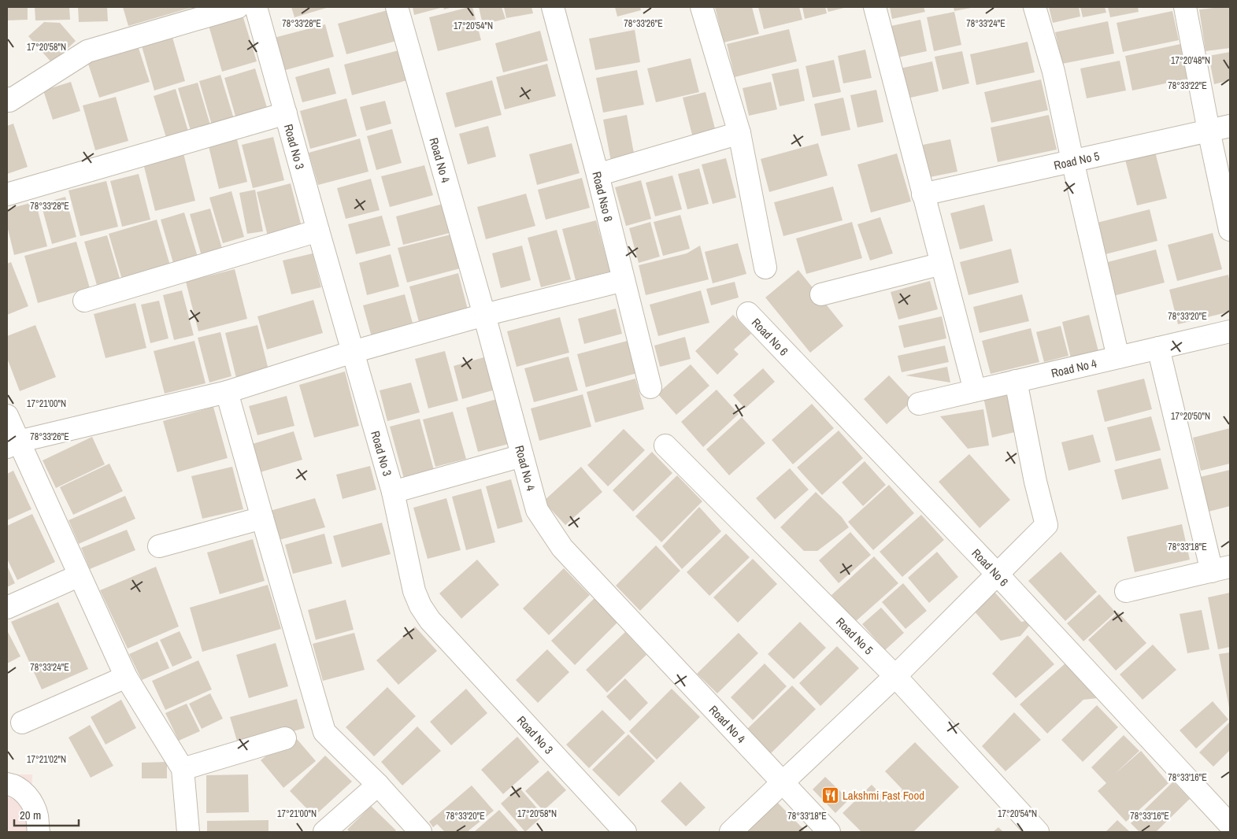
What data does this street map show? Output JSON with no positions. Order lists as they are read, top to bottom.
{
  "streets": {
    "street": [
      "Road No 3",
      "Road No 5",
      "Road No 4",
      "Road Nso 8",
      "Road No 6"
    ]
  },
  "places": {
    "restaurant": ["Lakshmi Fast Food"]
  },
  "scale_bar": "20 m",
  "coordinates": [
    "78°33'28\"E",
    "78°33'26\"E",
    "78°33'24\"E",
    "17°20'54\"N",
    "17°20'58\"N",
    "17°20'48\"N",
    "78°33'22\"E",
    "78°33'20\"E",
    "17°21'00\"N",
    "17°20'50\"N",
    "78°33'18\"E",
    "17°21'02\"N",
    "78°33'16\"E"
  ]
}
